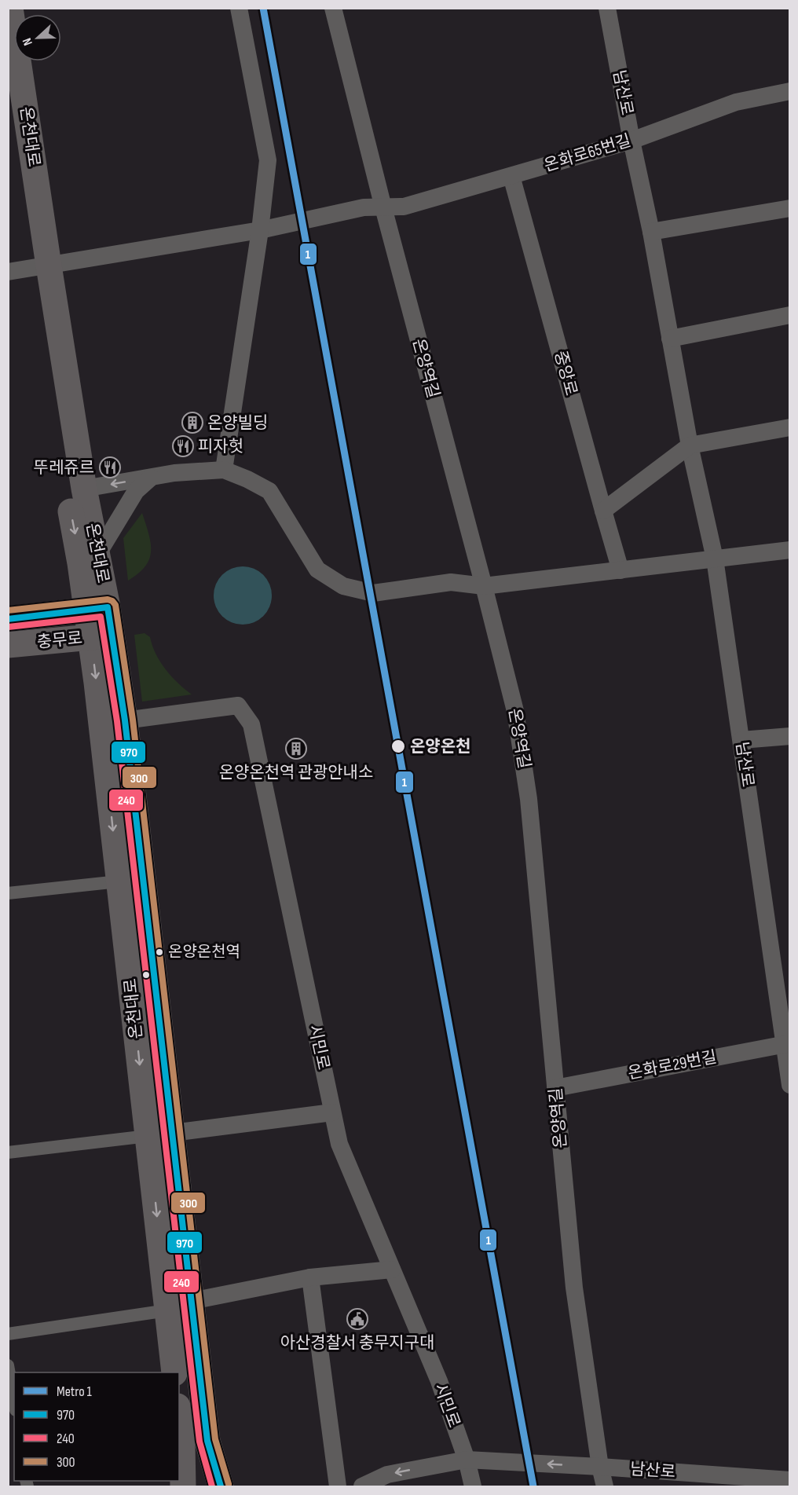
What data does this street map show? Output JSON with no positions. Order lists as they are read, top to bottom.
{
  "streets": {
    "main road": ["온천대로", "충무로"],
    "street": [
      "남산로",
      "온화로65번길",
      "온양역길",
      "중앙로",
      "시민로",
      "온화로29번길"
    ]
  },
  "crossings": [
    ["남산로", "온화로65번길"],
    ["남산로", "온양역길"],
    ["남산로", "시민로"],
    ["남산로", "온화로29번길"],
    ["온천대로", "충무로"],
    ["온천대로", "시민로"],
    ["온화로65번길", "온양역길"],
    ["온화로65번길", "중앙로"],
    ["온양역길", "온화로29번길"]
  ],
  "places": {
    "building": ["온양빌딩", "온양온천역 관광안내소"],
    "restaurant": ["피자헛", "뚜레쥬르"],
    "other": ["온양온천", "온양온천역"],
    "public building": ["아산경찰서 충무지구대"]
  },
  "lines": [
    "metro line 1",
    "transit line 300",
    "transit line 970",
    "transit line 240"
  ],
  "legend": [
    "Metro 1",
    "970",
    "240",
    "300"
  ],
  "north": "left"
}
